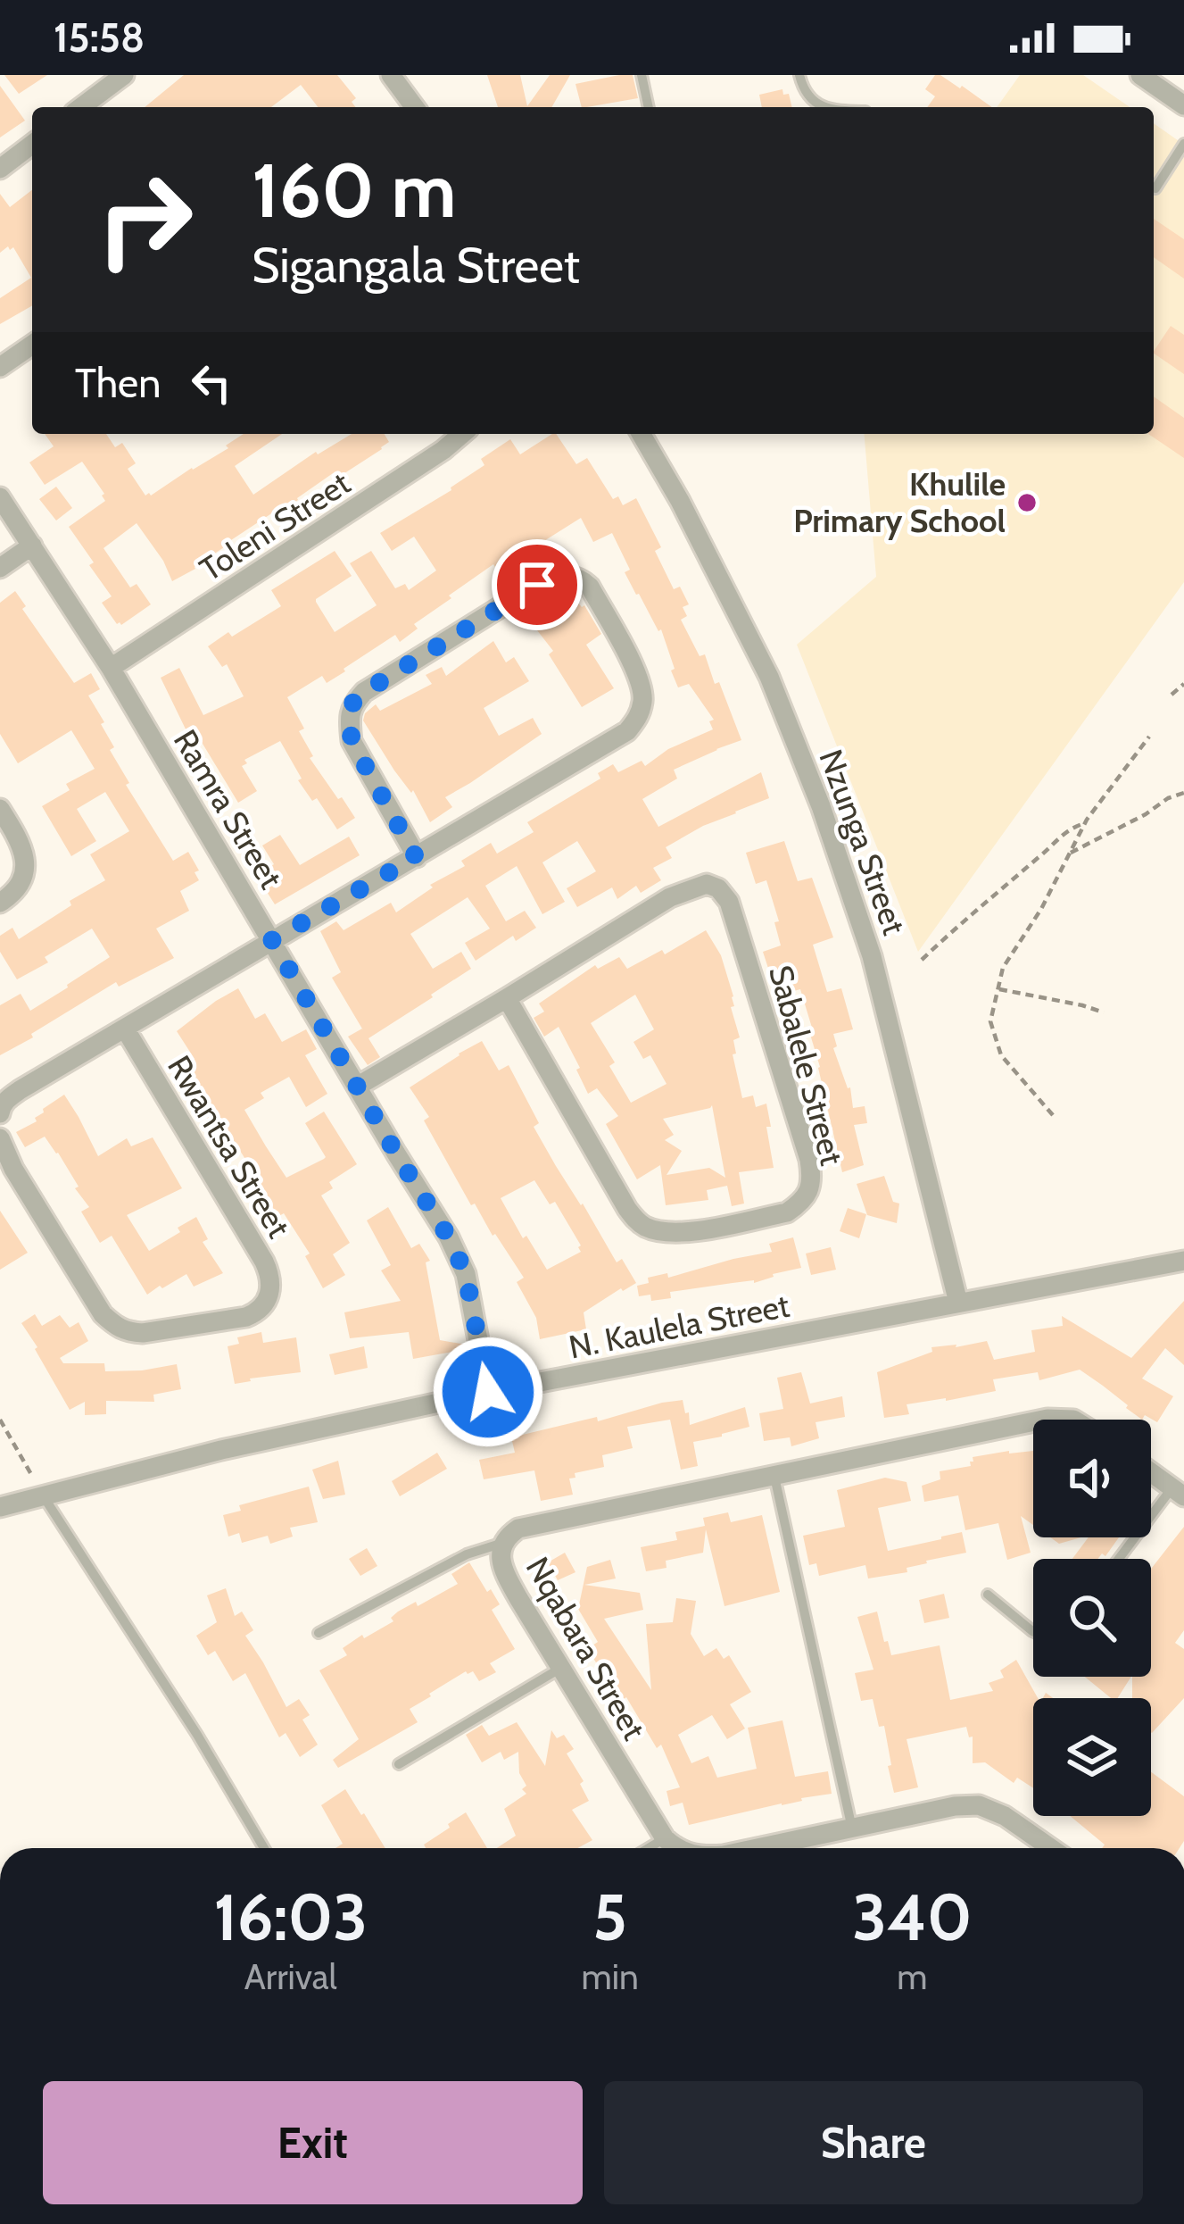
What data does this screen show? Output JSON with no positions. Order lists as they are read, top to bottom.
{
  "streets": {
    "street": [
      "Toleni Street",
      "Ramra Street",
      "Nzunga Street",
      "Sabalele Street",
      "Rwantsa Street",
      "N. Kaulela Street",
      "Nqabara Street"
    ]
  },
  "crossings": [
    ["Toleni Street", "Ramra Street"],
    ["Ramra Street", "Sabalele Street"],
    ["Ramra Street", "N. Kaulela Street"],
    ["Nzunga Street", "N. Kaulela Street"]
  ],
  "places": ["Khulile Primary School"],
  "page": {
    "status": "15:58",
    "turn": ["160 m", "Sigangala Street"],
    "then": "Then",
    "eta": [
      "16:03",
      "Arrival",
      "5",
      "min",
      "340",
      "m"
    ],
    "buttons": ["Exit", "Share"]
  }
}
